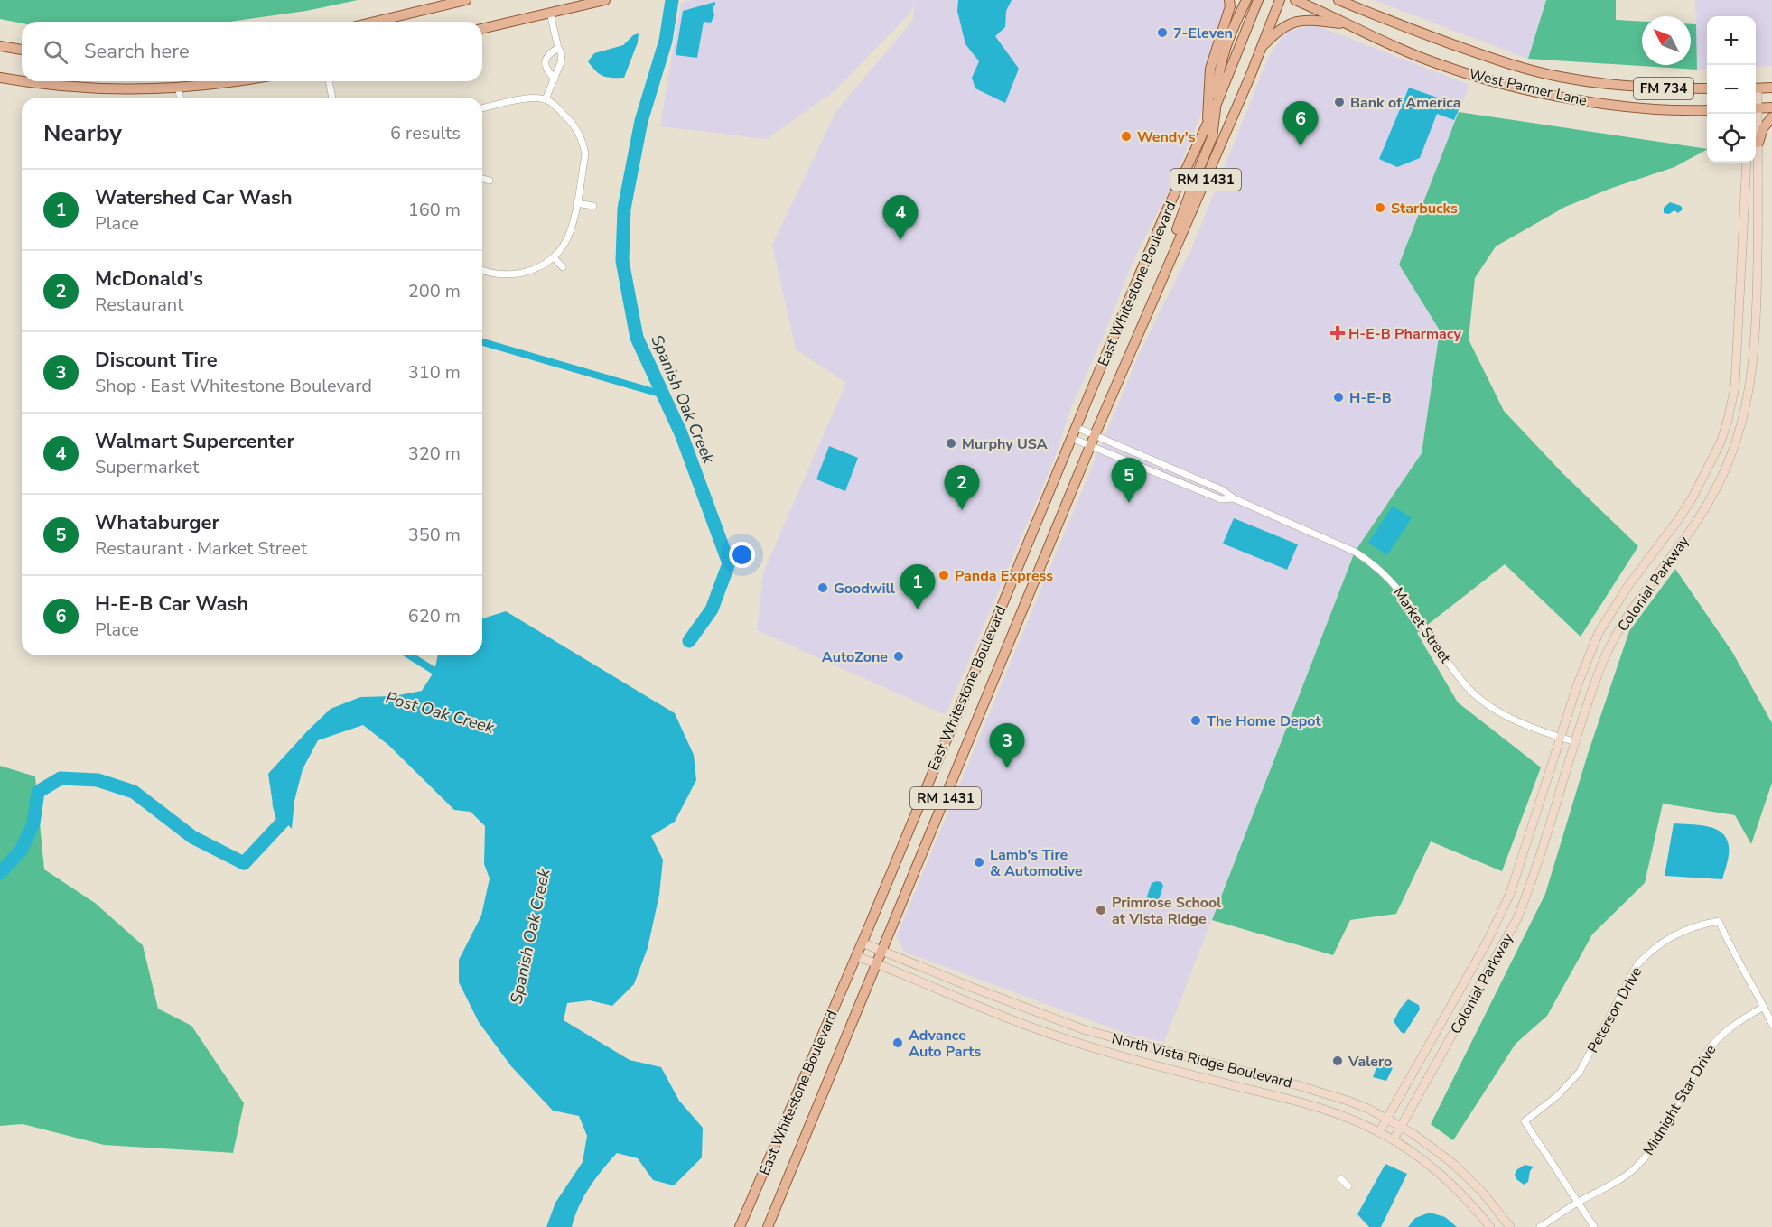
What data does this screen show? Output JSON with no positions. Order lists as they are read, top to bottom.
{
  "streets": {
    "main road": [
      "West Parmer Lane",
      "FM 734",
      "RM 1431",
      "East Whitestone Boulevard"
    ],
    "street": [
      "Colonial Parkway",
      "Market Street",
      "Peterson Drive",
      "North Vista Ridge Boulevard",
      "Midnight Star Drive"
    ]
  },
  "crossings": [
    ["East Whitestone Boulevard", "Market Street"],
    ["East Whitestone Boulevard", "North Vista Ridge Boulevard"],
    ["Colonial Parkway", "Market Street"],
    ["Colonial Parkway", "North Vista Ridge Boulevard"],
    ["Peterson Drive", "Midnight Star Drive"]
  ],
  "water": ["Spanish Oak Creek", "Post Oak Creek"],
  "places": {
    "other": [
      "7-Eleven",
      "Bank of America",
      "Wendy's",
      "Starbucks",
      "H-E-B",
      "Murphy USA",
      "Panda Express",
      "Goodwill",
      "AutoZone",
      "The Home Depot",
      "Lamb's Tire & Automotive",
      "Primrose School at Vista Ridge",
      "Advance Auto Parts",
      "Valero"
    ],
    "health": ["H-E-B Pharmacy"]
  },
  "north": "top left",
  "page": {
    "map_buttons": ["+", "−"],
    "search": "Search here",
    "heading": ["Nearby", "6 results"],
    "pins": [
      "6",
      "4",
      "5",
      "2",
      "1",
      "3"
    ],
    "list": [
      {
        "mark": "1",
        "name": "Watershed Car Wash",
        "note": "Place",
        "value": "160 m"
      },
      {
        "mark": "2",
        "name": "McDonald's",
        "note": "Restaurant",
        "value": "200 m"
      },
      {
        "mark": "3",
        "name": "Discount Tire",
        "note": "Shop · East Whitestone Boulevard",
        "value": "310 m"
      },
      {
        "mark": "4",
        "name": "Walmart Supercenter",
        "note": "Supermarket",
        "value": "320 m"
      },
      {
        "mark": "5",
        "name": "Whataburger",
        "note": "Restaurant · Market Street",
        "value": "350 m"
      },
      {
        "mark": "6",
        "name": "H-E-B Car Wash",
        "note": "Place",
        "value": "620 m"
      }
    ]
  }
}
